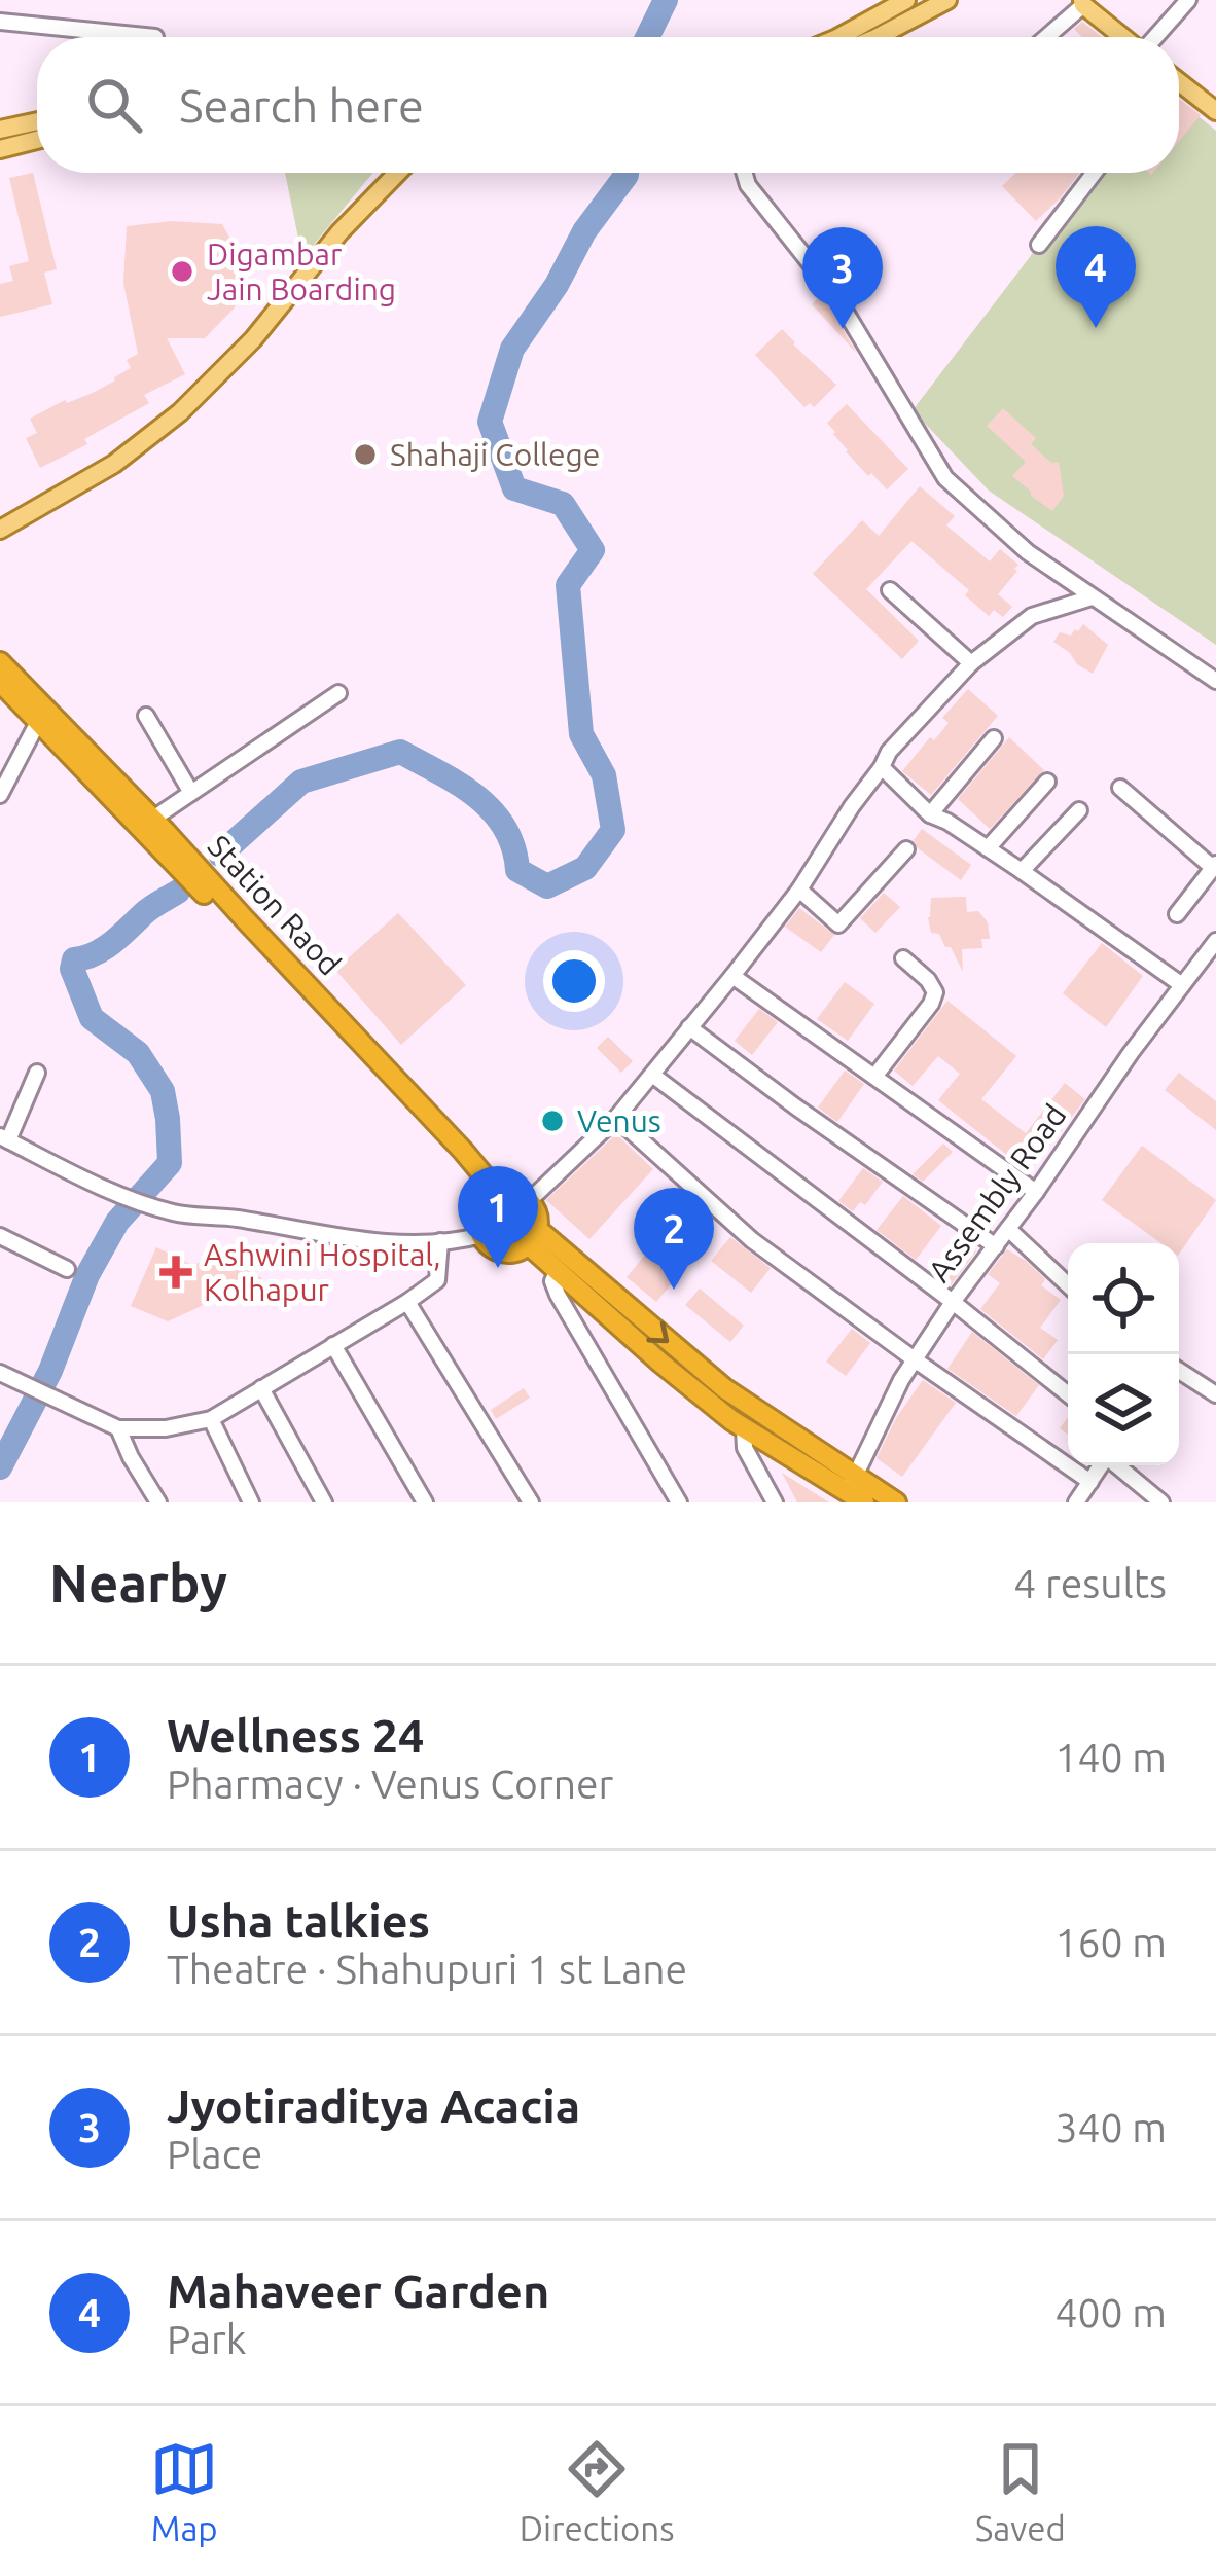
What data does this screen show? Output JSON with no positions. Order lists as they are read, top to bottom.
{
  "streets": {
    "highway": ["Station Raod"],
    "street": ["Assembly Road"]
  },
  "places": {
    "other": ["Digambar Jain Boarding", "Shahaji College", "Venus"],
    "health": ["Ashwini Hospital, Kolhapur"]
  },
  "page": {
    "search": "Search here",
    "pins": [
      "4",
      "3",
      "1",
      "2"
    ],
    "heading": ["Nearby", "4 results"],
    "list": [
      {
        "mark": "1",
        "name": "Wellness 24",
        "note": "Pharmacy · Venus Corner",
        "value": "140 m"
      },
      {
        "mark": "2",
        "name": "Usha talkies",
        "note": "Theatre · Shahupuri 1 st Lane",
        "value": "160 m"
      },
      {
        "mark": "3",
        "name": "Jyotiraditya Acacia",
        "note": "Place",
        "value": "340 m"
      },
      {
        "mark": "4",
        "name": "Mahaveer Garden",
        "note": "Park",
        "value": "400 m"
      }
    ],
    "nav": ["Map", "Directions", "Saved"]
  }
}
